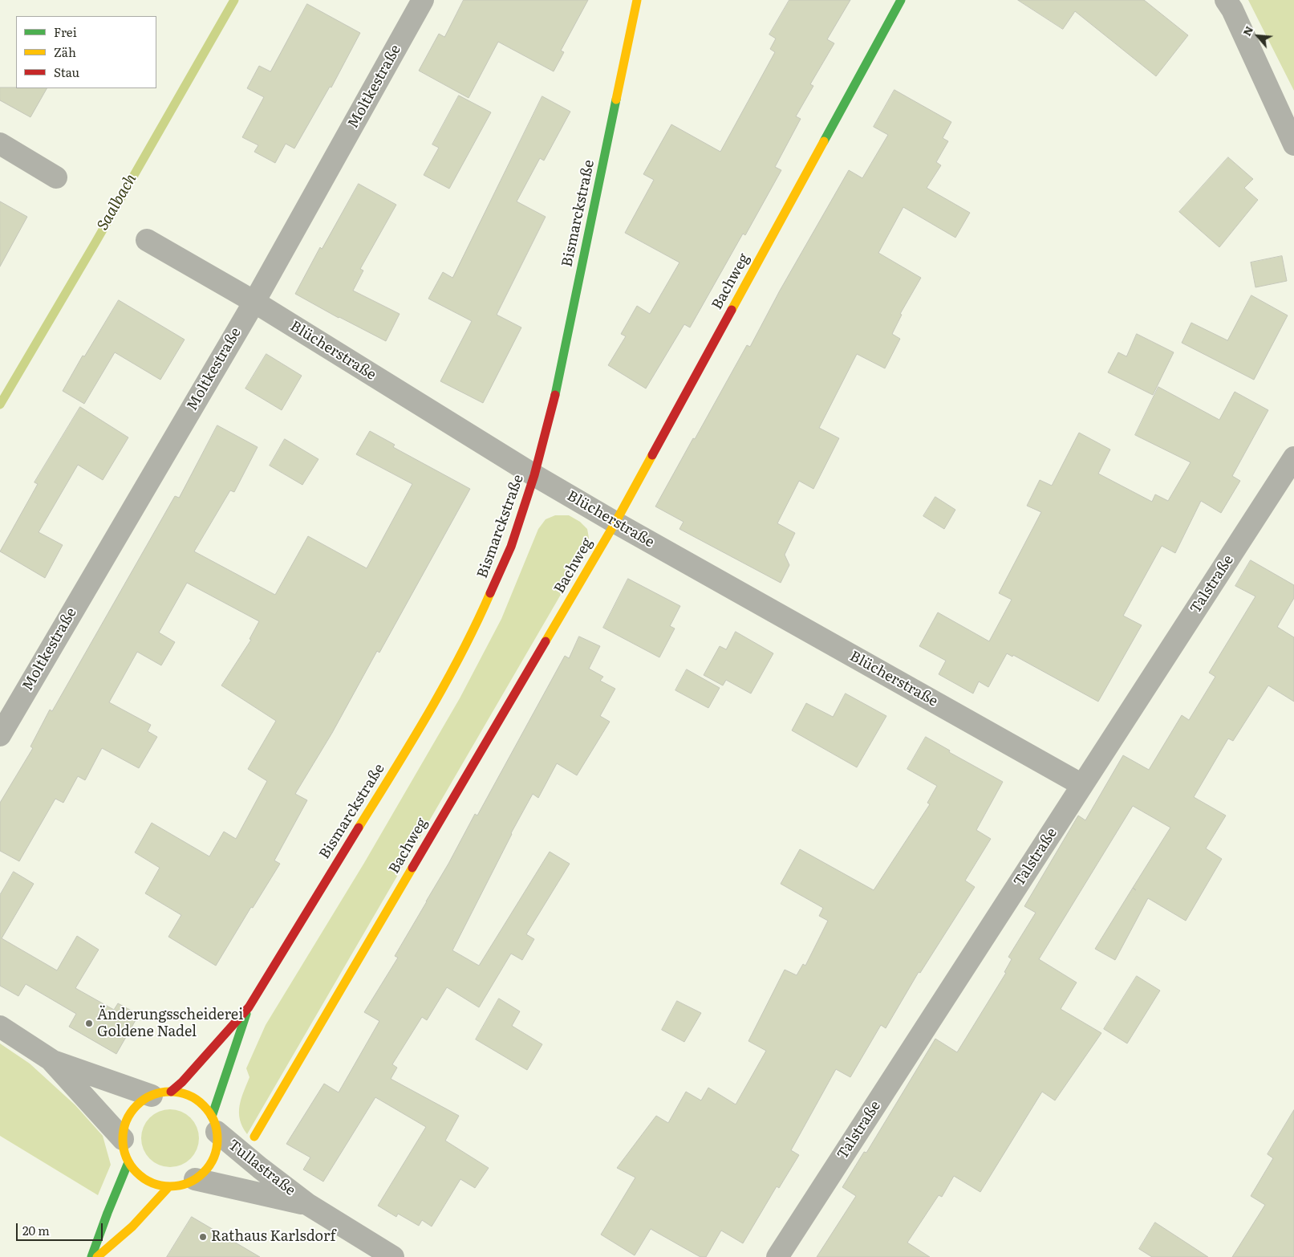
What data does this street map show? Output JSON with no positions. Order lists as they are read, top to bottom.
{
  "streets": {
    "street": [
      "Moltkestraße",
      "Bismarckstraße",
      "Bachweg",
      "Blücherstraße",
      "Talstraße",
      "Tullastraße"
    ]
  },
  "crossings": [
    ["Moltkestraße", "Blücherstraße"],
    ["Bismarckstraße", "Blücherstraße"],
    ["Bismarckstraße", "Tullastraße"],
    ["Bachweg", "Blücherstraße"],
    ["Blücherstraße", "Talstraße"]
  ],
  "water": ["Saalbach"],
  "places": ["Änderungsscheiderei Goldene Nadel", "Rathaus Karlsdorf"],
  "legend": ["Frei", "Zäh", "Stau"],
  "scale_bar": "20 m",
  "north": "top left"
}
